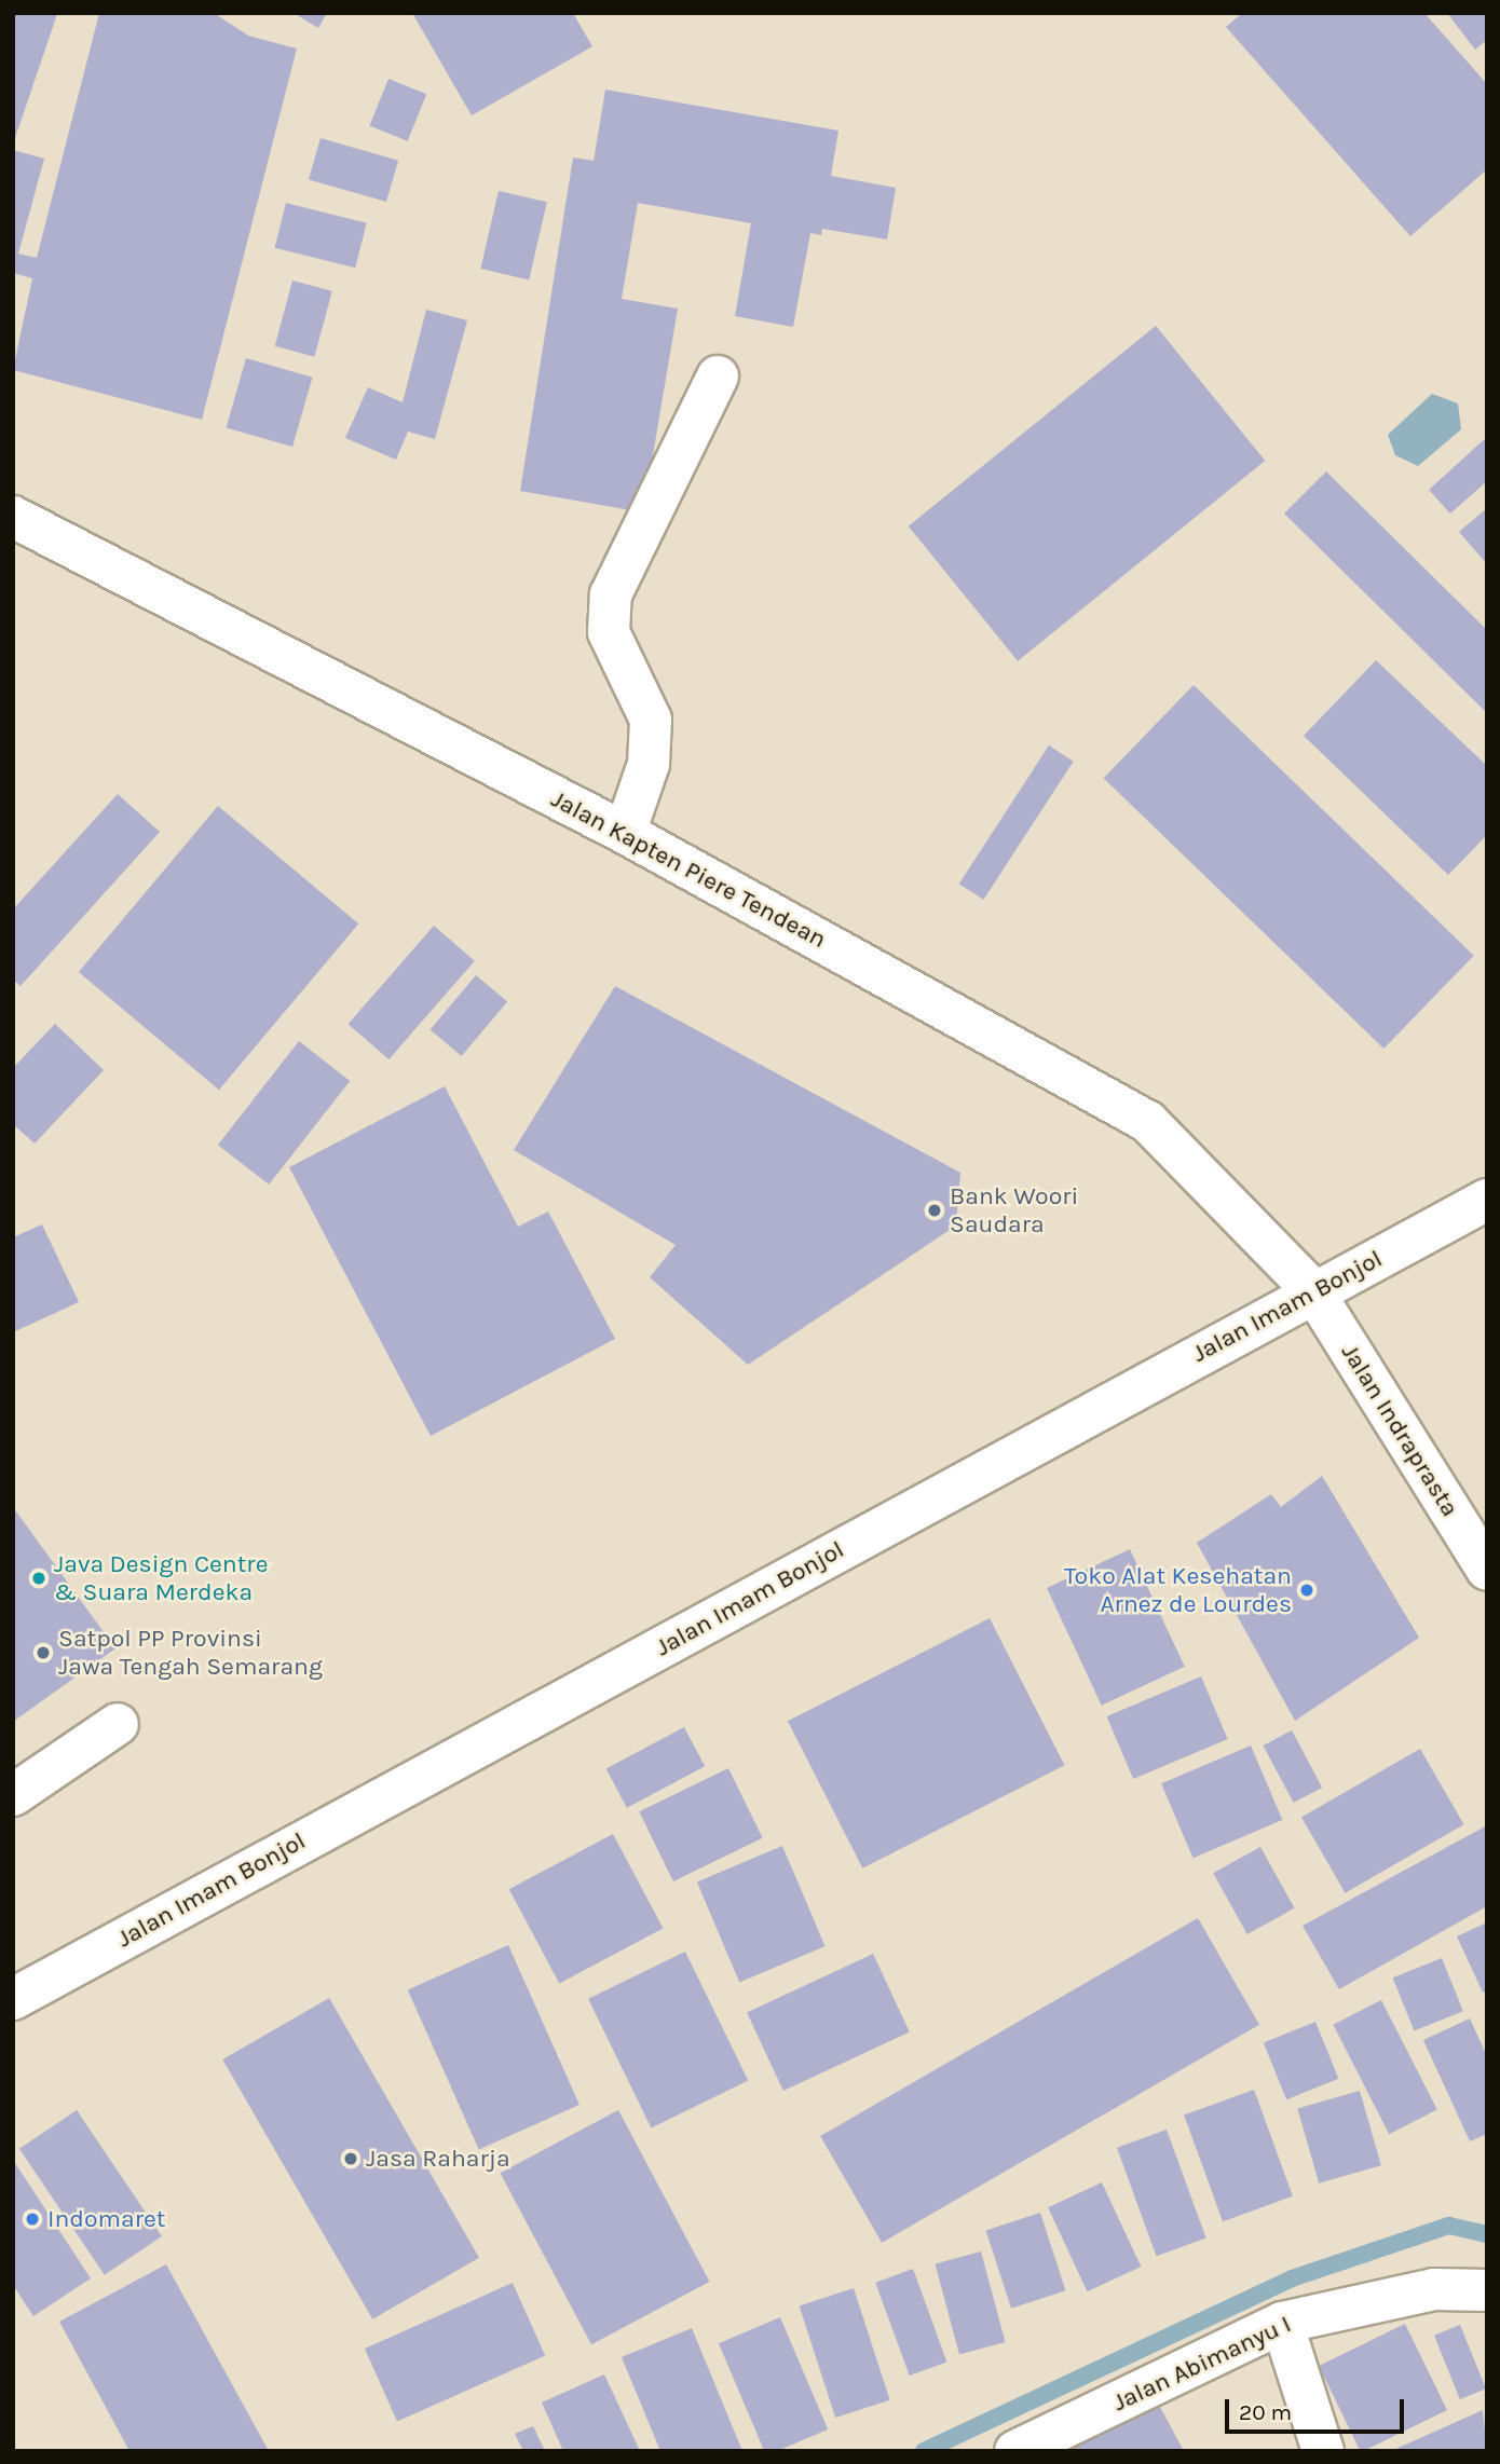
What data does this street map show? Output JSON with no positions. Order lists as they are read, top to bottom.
{
  "streets": {
    "main road": [
      "Jalan Kapten Piere Tendean",
      "Jalan Imam Bonjol",
      "Jalan Indraprasta",
      "Jalan Abimanyu I"
    ]
  },
  "crossings": [
    ["Jalan Kapten Piere Tendean", "Jalan Imam Bonjol"],
    ["Jalan Kapten Piere Tendean", "Jalan Indraprasta"],
    ["Jalan Imam Bonjol", "Jalan Indraprasta"]
  ],
  "places": [
    "Bank Woori Saudara",
    "Java Design Centre & Suara Merdeka",
    "Toko Alat Kesehatan Arnez de Lourdes",
    "Satpol PP Provinsi Jawa Tengah Semarang",
    "Jasa Raharja",
    "Indomaret"
  ],
  "scale_bar": "20 m"
}
